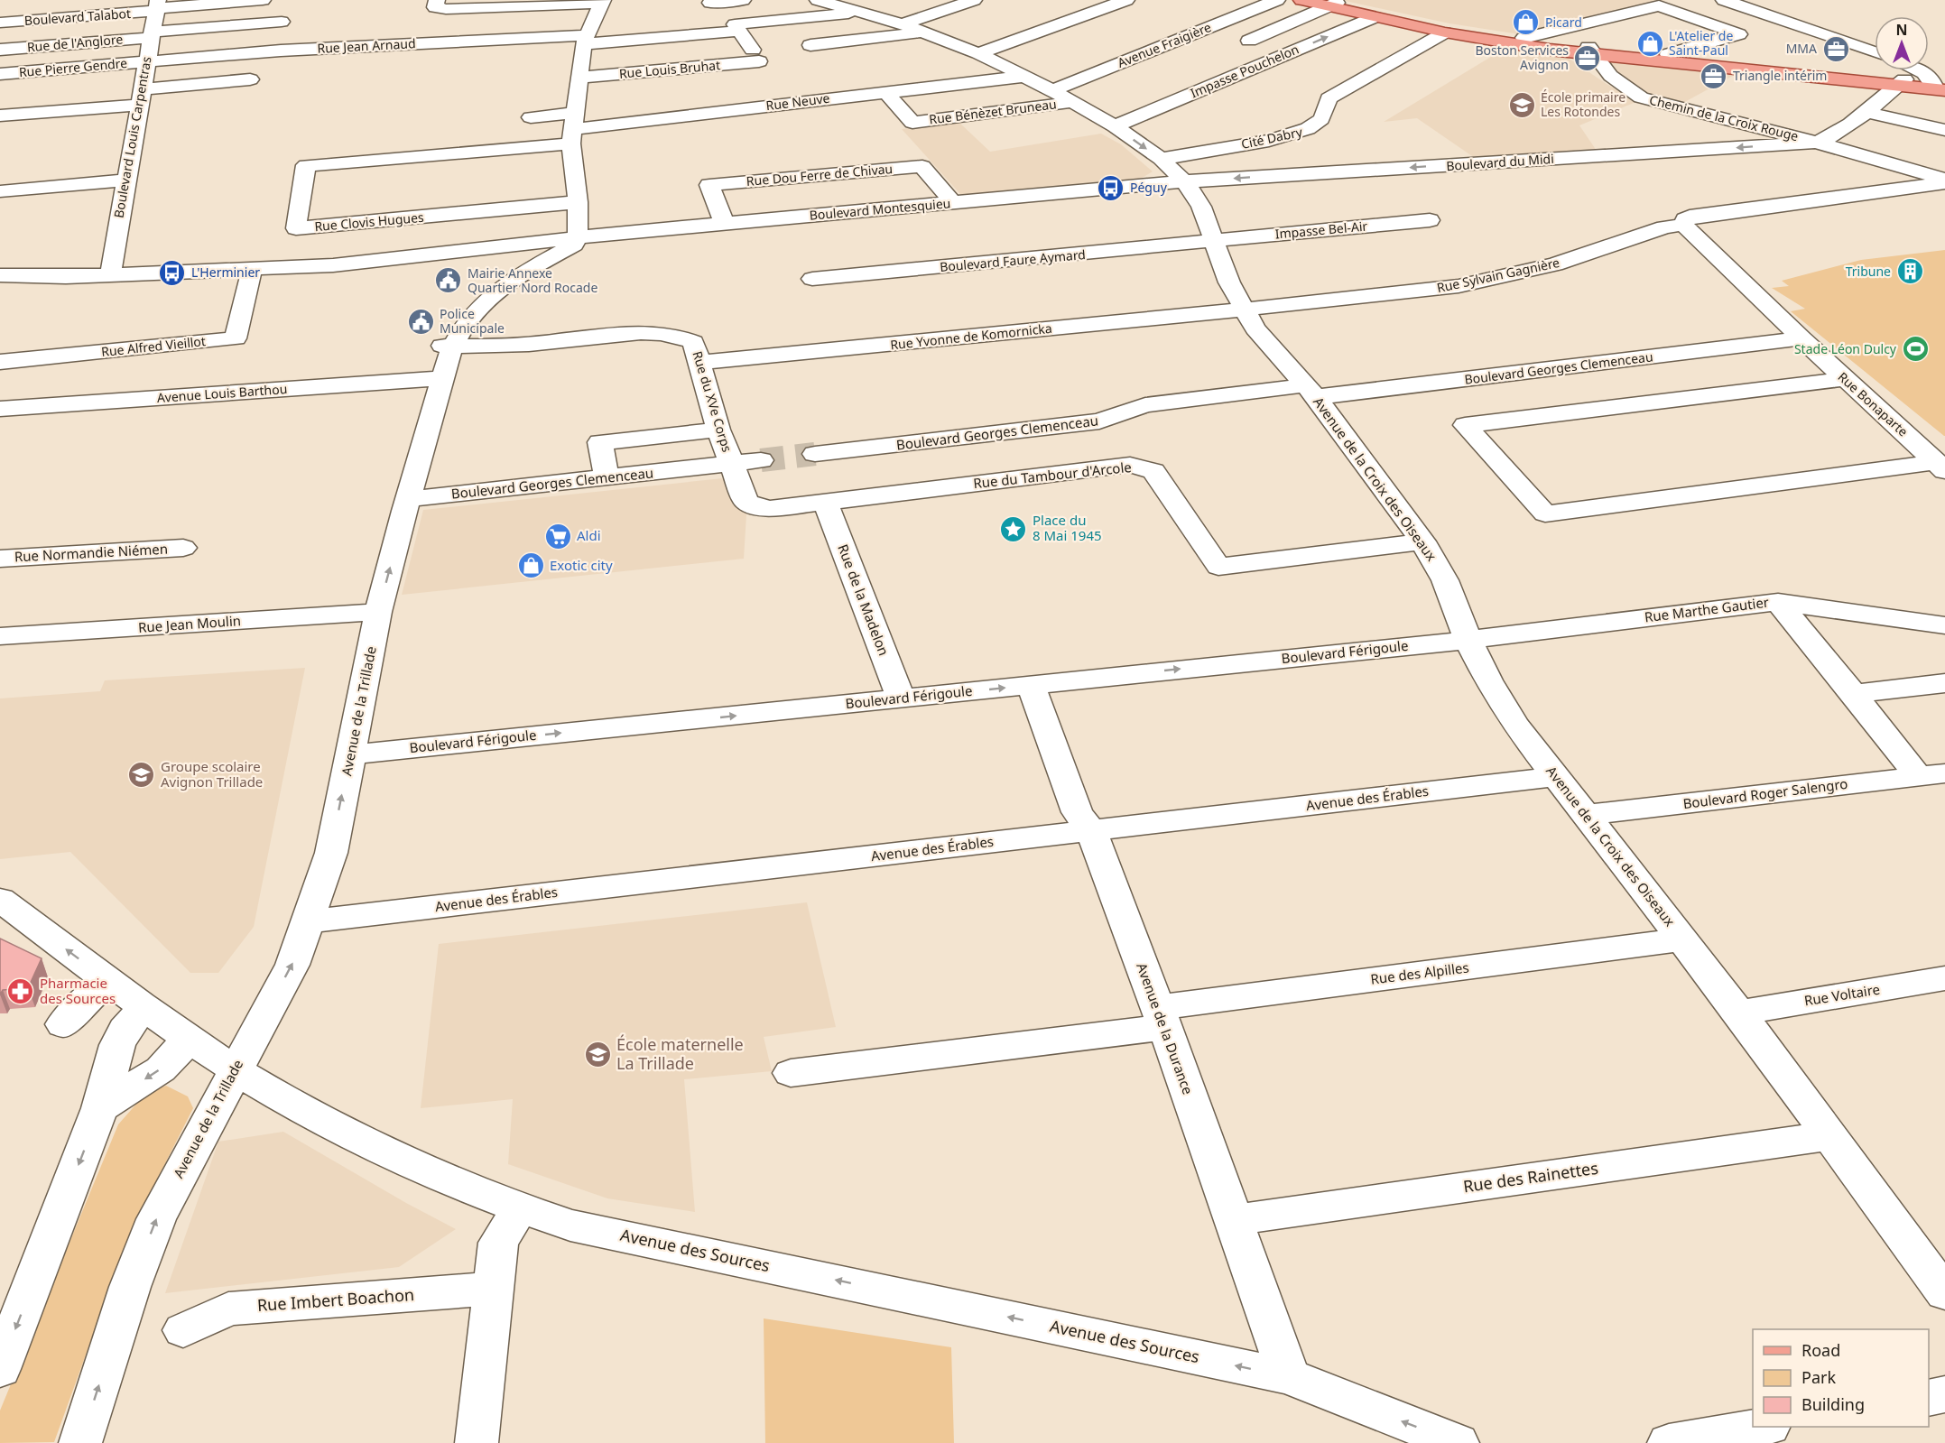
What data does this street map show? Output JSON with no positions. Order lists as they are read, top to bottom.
{
  "streets": {
    "street": [
      "Boulevard Talabot",
      "Rue de l'Anglore",
      "Avenue Fraigière",
      "Rue Jean Arnaud",
      "Rue Pierre Gendre",
      "Rue Louis Bruhat",
      "Impasse Pouchelon",
      "Rue Neuve",
      "Rue Bénèzet Bruneau",
      "Chemin de la Croix Rouge",
      "Boulevard Louis Carpentras",
      "Cité Dabry",
      "Boulevard du Midi",
      "Rue Dou Ferre de Chivau",
      "Boulevard Montesquieu",
      "Rue Clovis Hugues",
      "Impasse Bel-Air",
      "Boulevard Faure Aymard",
      "Rue Sylvain Gagnière",
      "Rue Yvonne de Komornicka",
      "Rue Alfred Vieillot",
      "Boulevard Georges Clemenceau",
      "Avenue Louis Barthou",
      "Rue du XVe Corps",
      "Rue Bonaparte",
      "Rue du Tambour d'Arcole",
      "Avenue de la Croix des Oiseaux",
      "Rue Normandie Niémen",
      "Rue de la Madelon",
      "Rue Marthe Gautier",
      "Rue Jean Moulin",
      "Boulevard Férigoule",
      "Avenue de la Trillade",
      "Boulevard Roger Salengro",
      "Avenue des Érables",
      "Rue des Alpilles",
      "Rue Voltaire",
      "Avenue de la Durance",
      "Rue des Rainettes",
      "Avenue des Sources",
      "Rue Imbert Boachon"
    ]
  },
  "crossings": [
    ["Boulevard Talabot", "Boulevard Louis Carpentras"],
    ["Rue de l'Anglore", "Boulevard Louis Carpentras"],
    ["Avenue Fraigière", "Avenue de la Croix des Oiseaux"],
    ["Rue Jean Arnaud", "Rue Pierre Gendre"],
    ["Rue Jean Arnaud", "Rue Louis Bruhat"],
    ["Rue Jean Arnaud", "Boulevard Louis Carpentras"],
    ["Rue Pierre Gendre", "Boulevard Louis Carpentras"],
    ["Impasse Pouchelon", "Avenue de la Croix des Oiseaux"],
    ["Rue Neuve", "Rue Bénèzet Bruneau"],
    ["Rue Neuve", "Rue Clovis Hugues"],
    ["Rue Neuve", "Avenue de la Croix des Oiseaux"],
    ["Rue Bénèzet Bruneau", "Avenue de la Croix des Oiseaux"],
    ["Chemin de la Croix Rouge", "Boulevard du Midi"],
    ["Chemin de la Croix Rouge", "Rue Sylvain Gagnière"],
    ["Boulevard Louis Carpentras", "Boulevard Montesquieu"],
    ["Cité Dabry", "Avenue de la Croix des Oiseaux"],
    ["Boulevard du Midi", "Boulevard Montesquieu"],
    ["Boulevard du Midi", "Avenue de la Croix des Oiseaux"],
    ["Rue Dou Ferre de Chivau", "Boulevard Montesquieu"],
    ["Boulevard Montesquieu", "Rue Alfred Vieillot"],
    ["Boulevard Montesquieu", "Avenue de la Croix des Oiseaux"],
    ["Boulevard Montesquieu", "Avenue de la Trillade"],
    ["Impasse Bel-Air", "Boulevard Faure Aymard"],
    ["Impasse Bel-Air", "Avenue de la Croix des Oiseaux"],
    ["Boulevard Faure Aymard", "Avenue de la Croix des Oiseaux"],
    ["Rue Sylvain Gagnière", "Rue Yvonne de Komornicka"],
    ["Rue Sylvain Gagnière", "Rue Bonaparte"],
    ["Rue Sylvain Gagnière", "Avenue de la Croix des Oiseaux"],
    ["Rue Yvonne de Komornicka", "Rue du XVe Corps"],
    ["Rue Yvonne de Komornicka", "Avenue de la Croix des Oiseaux"],
    ["Boulevard Georges Clemenceau", "Rue du XVe Corps"],
    ["Boulevard Georges Clemenceau", "Rue Bonaparte"],
    ["Boulevard Georges Clemenceau", "Avenue de la Croix des Oiseaux"],
    ["Boulevard Georges Clemenceau", "Avenue de la Trillade"],
    ["Avenue Louis Barthou", "Avenue de la Trillade"],
    ["Rue du XVe Corps", "Rue du Tambour d'Arcole"],
    ["Rue du XVe Corps", "Rue de la Madelon"],
    ["Rue du XVe Corps", "Avenue de la Trillade"],
    ["Rue du Tambour d'Arcole", "Avenue de la Croix des Oiseaux"],
    ["Rue du Tambour d'Arcole", "Rue de la Madelon"],
    ["Avenue de la Croix des Oiseaux", "Rue Marthe Gautier"],
    ["Avenue de la Croix des Oiseaux", "Boulevard Férigoule"],
    ["Avenue de la Croix des Oiseaux", "Boulevard Roger Salengro"],
    ["Avenue de la Croix des Oiseaux", "Avenue des Érables"],
    ["Avenue de la Croix des Oiseaux", "Rue des Alpilles"],
    ["Avenue de la Croix des Oiseaux", "Rue Voltaire"],
    ["Avenue de la Croix des Oiseaux", "Rue des Rainettes"],
    ["Rue de la Madelon", "Boulevard Férigoule"],
    ["Rue Marthe Gautier", "Boulevard Férigoule"],
    ["Rue Jean Moulin", "Avenue de la Trillade"],
    ["Boulevard Férigoule", "Avenue de la Trillade"],
    ["Boulevard Férigoule", "Avenue de la Durance"],
    ["Avenue de la Trillade", "Avenue des Érables"],
    ["Avenue de la Trillade", "Avenue des Sources"],
    ["Avenue des Érables", "Avenue de la Durance"],
    ["Rue des Alpilles", "Avenue de la Durance"],
    ["Avenue de la Durance", "Rue des Rainettes"],
    ["Avenue de la Durance", "Avenue des Sources"]
  ],
  "one_way": ["Boulevard du Midi", "Boulevard Férigoule", "Avenue des Sources"],
  "places": {
    "shop": ["Picard", "L'Atelier de Saint-Paul", "Exotic city"],
    "office": ["MMA", "Boston Services Avignon", "Triangle intérim"],
    "school or university": ["École primaire Les Rotondes", "Groupe scolaire Avignon Trillade", "École maternelle La Trillade"],
    "bus stop": ["Péguy", "L'Herminier"],
    "building": ["Tribune"],
    "public building": ["Mairie Annexe Quartier Nord Rocade", "Police Municipale"],
    "sports": ["Stade Léon Dulcy"],
    "place": ["Place du 8 Mai 1945"],
    "supermarket": ["Aldi"],
    "pharmacy": ["Pharmacie des Sources"]
  },
  "legend": ["Road", "Park", "Building"],
  "north": "top"
}
